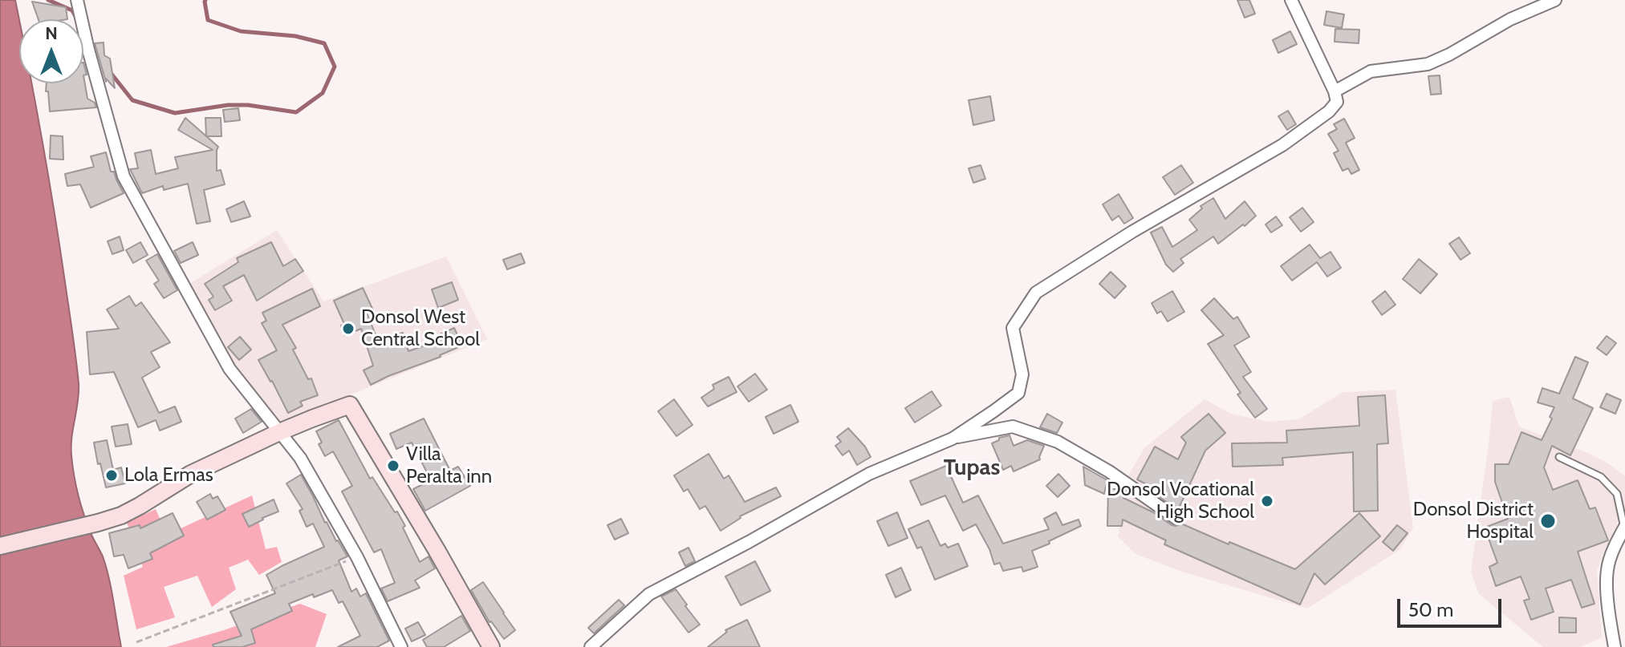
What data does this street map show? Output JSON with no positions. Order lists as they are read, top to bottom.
{
  "districts": ["Tupas"],
  "places": [
    "Donsol West Central School",
    "Villa Peralta inn",
    "Lola Ermas",
    "Donsol Vocational High School",
    "Donsol District Hospital"
  ],
  "scale_bar": "50 m",
  "north": "top"
}
